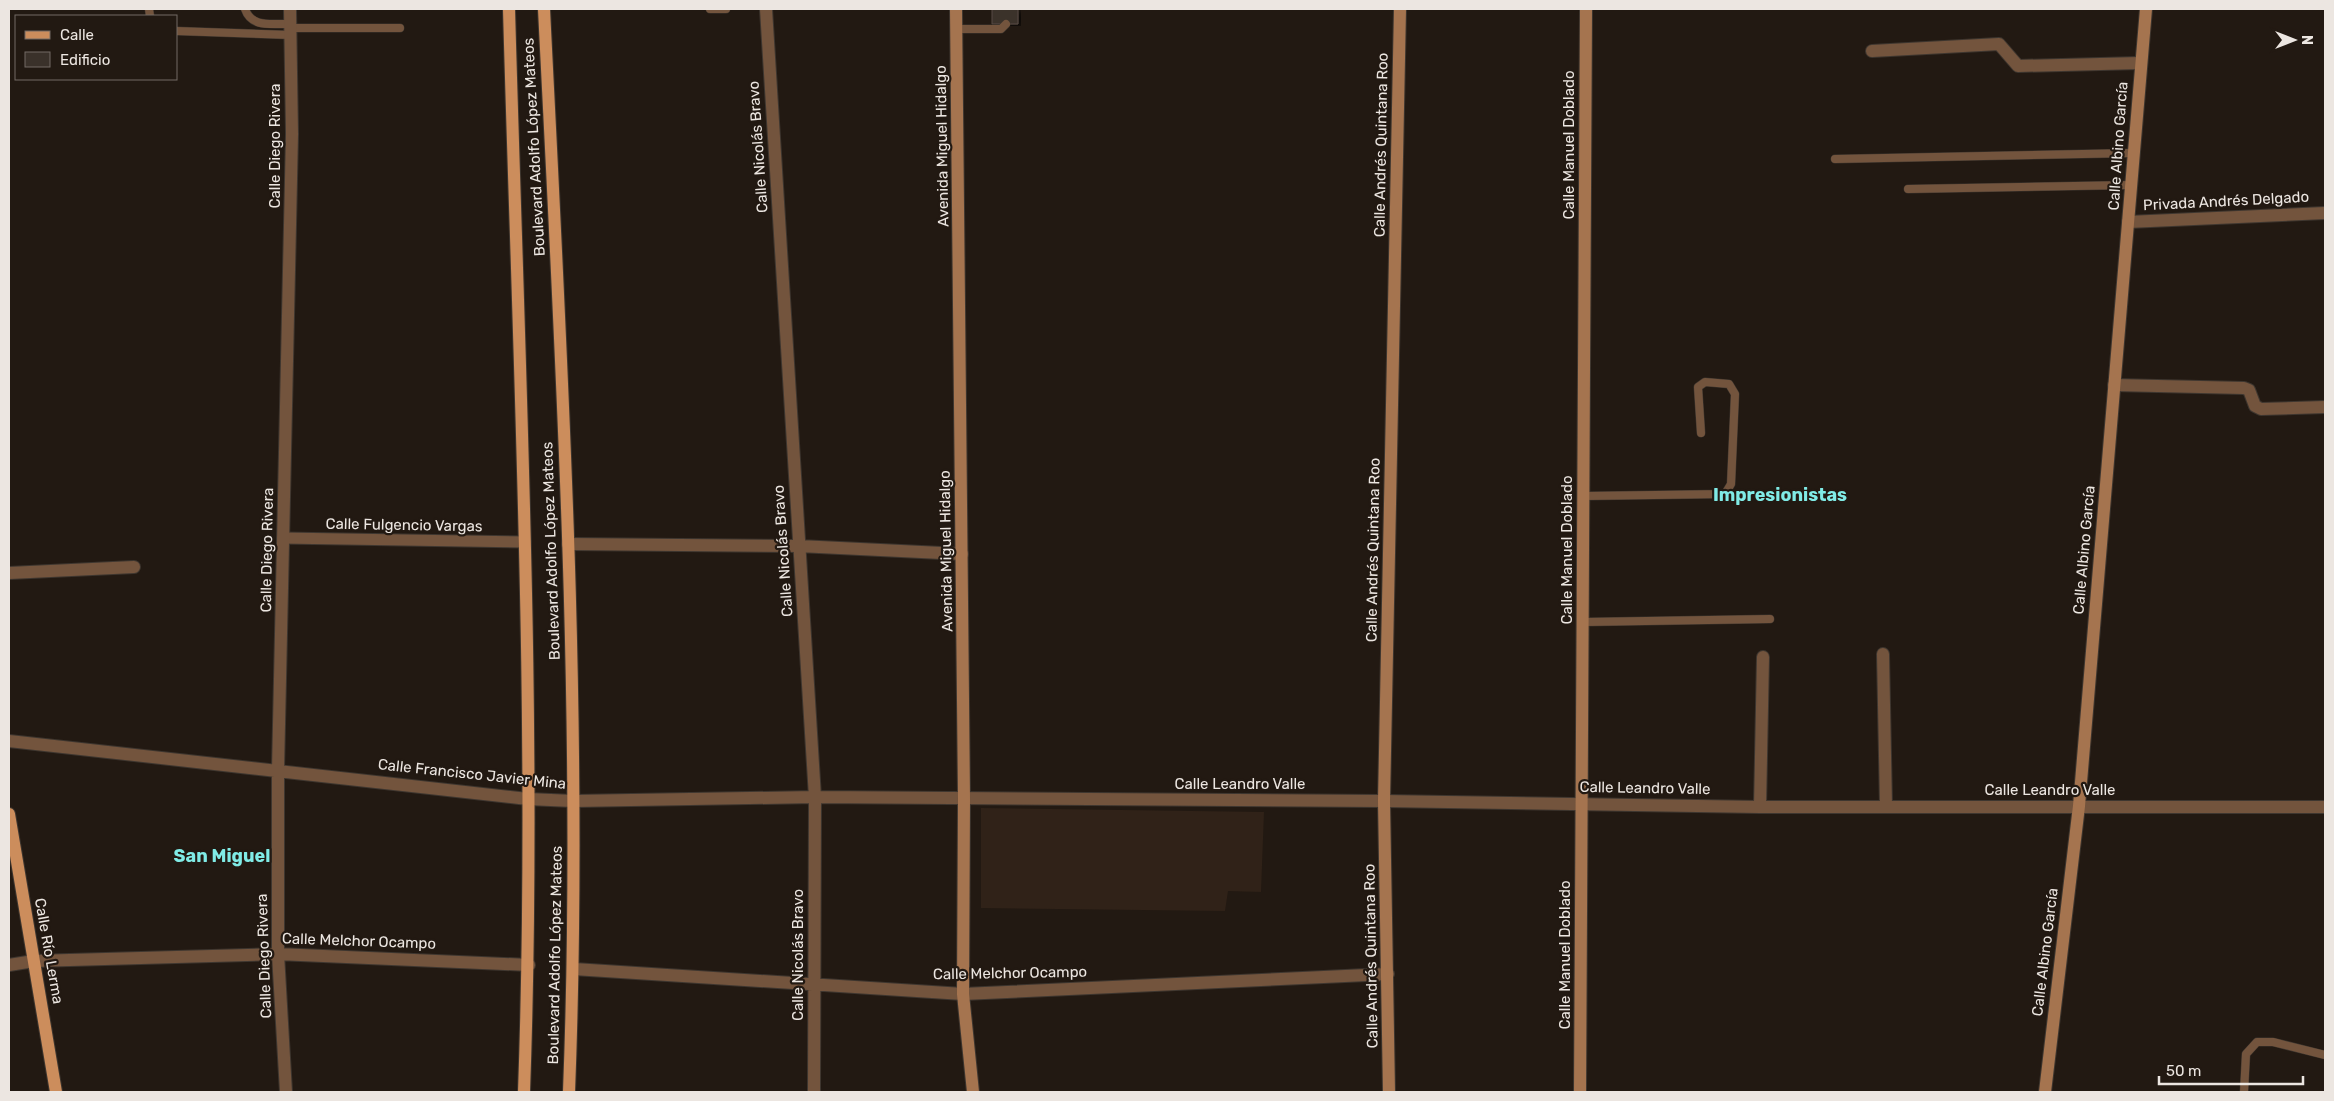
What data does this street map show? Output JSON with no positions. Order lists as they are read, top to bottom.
{
  "streets": {
    "main road": [
      "Calle Andrés Quintana Roo",
      "Calle Manuel Doblado",
      "Avenida Miguel Hidalgo",
      "Calle Albino García",
      "Boulevard Adolfo López Mateos",
      "Calle Río Lerma"
    ],
    "street": [
      "Calle Diego Rivera",
      "Calle Nicolás Bravo",
      "Privada Andrés Delgado",
      "Calle Fulgencio Vargas",
      "Calle Francisco Javier Mina",
      "Calle Leandro Valle",
      "Calle Melchor Ocampo"
    ]
  },
  "crossings": [
    ["Calle Andrés Quintana Roo", "Calle Leandro Valle"],
    ["Calle Andrés Quintana Roo", "Calle Melchor Ocampo"],
    ["Calle Manuel Doblado", "Calle Leandro Valle"],
    ["Calle Diego Rivera", "Calle Fulgencio Vargas"],
    ["Calle Diego Rivera", "Calle Francisco Javier Mina"],
    ["Calle Diego Rivera", "Calle Melchor Ocampo"],
    ["Avenida Miguel Hidalgo", "Calle Francisco Javier Mina"],
    ["Avenida Miguel Hidalgo", "Calle Leandro Valle"],
    ["Avenida Miguel Hidalgo", "Calle Melchor Ocampo"],
    ["Calle Albino García", "Privada Andrés Delgado"],
    ["Calle Albino García", "Calle Leandro Valle"],
    ["Boulevard Adolfo López Mateos", "Calle Fulgencio Vargas"],
    ["Boulevard Adolfo López Mateos", "Calle Francisco Javier Mina"],
    ["Boulevard Adolfo López Mateos", "Calle Melchor Ocampo"],
    ["Calle Nicolás Bravo", "Calle Francisco Javier Mina"],
    ["Calle Nicolás Bravo", "Calle Melchor Ocampo"],
    ["Calle Francisco Javier Mina", "Calle Leandro Valle"],
    ["Calle Melchor Ocampo", "Calle Río Lerma"]
  ],
  "districts": ["Impresionistas", "San Miguel"],
  "legend": ["Calle", "Edificio"],
  "scale_bar": "50 m",
  "north": "right"
}
